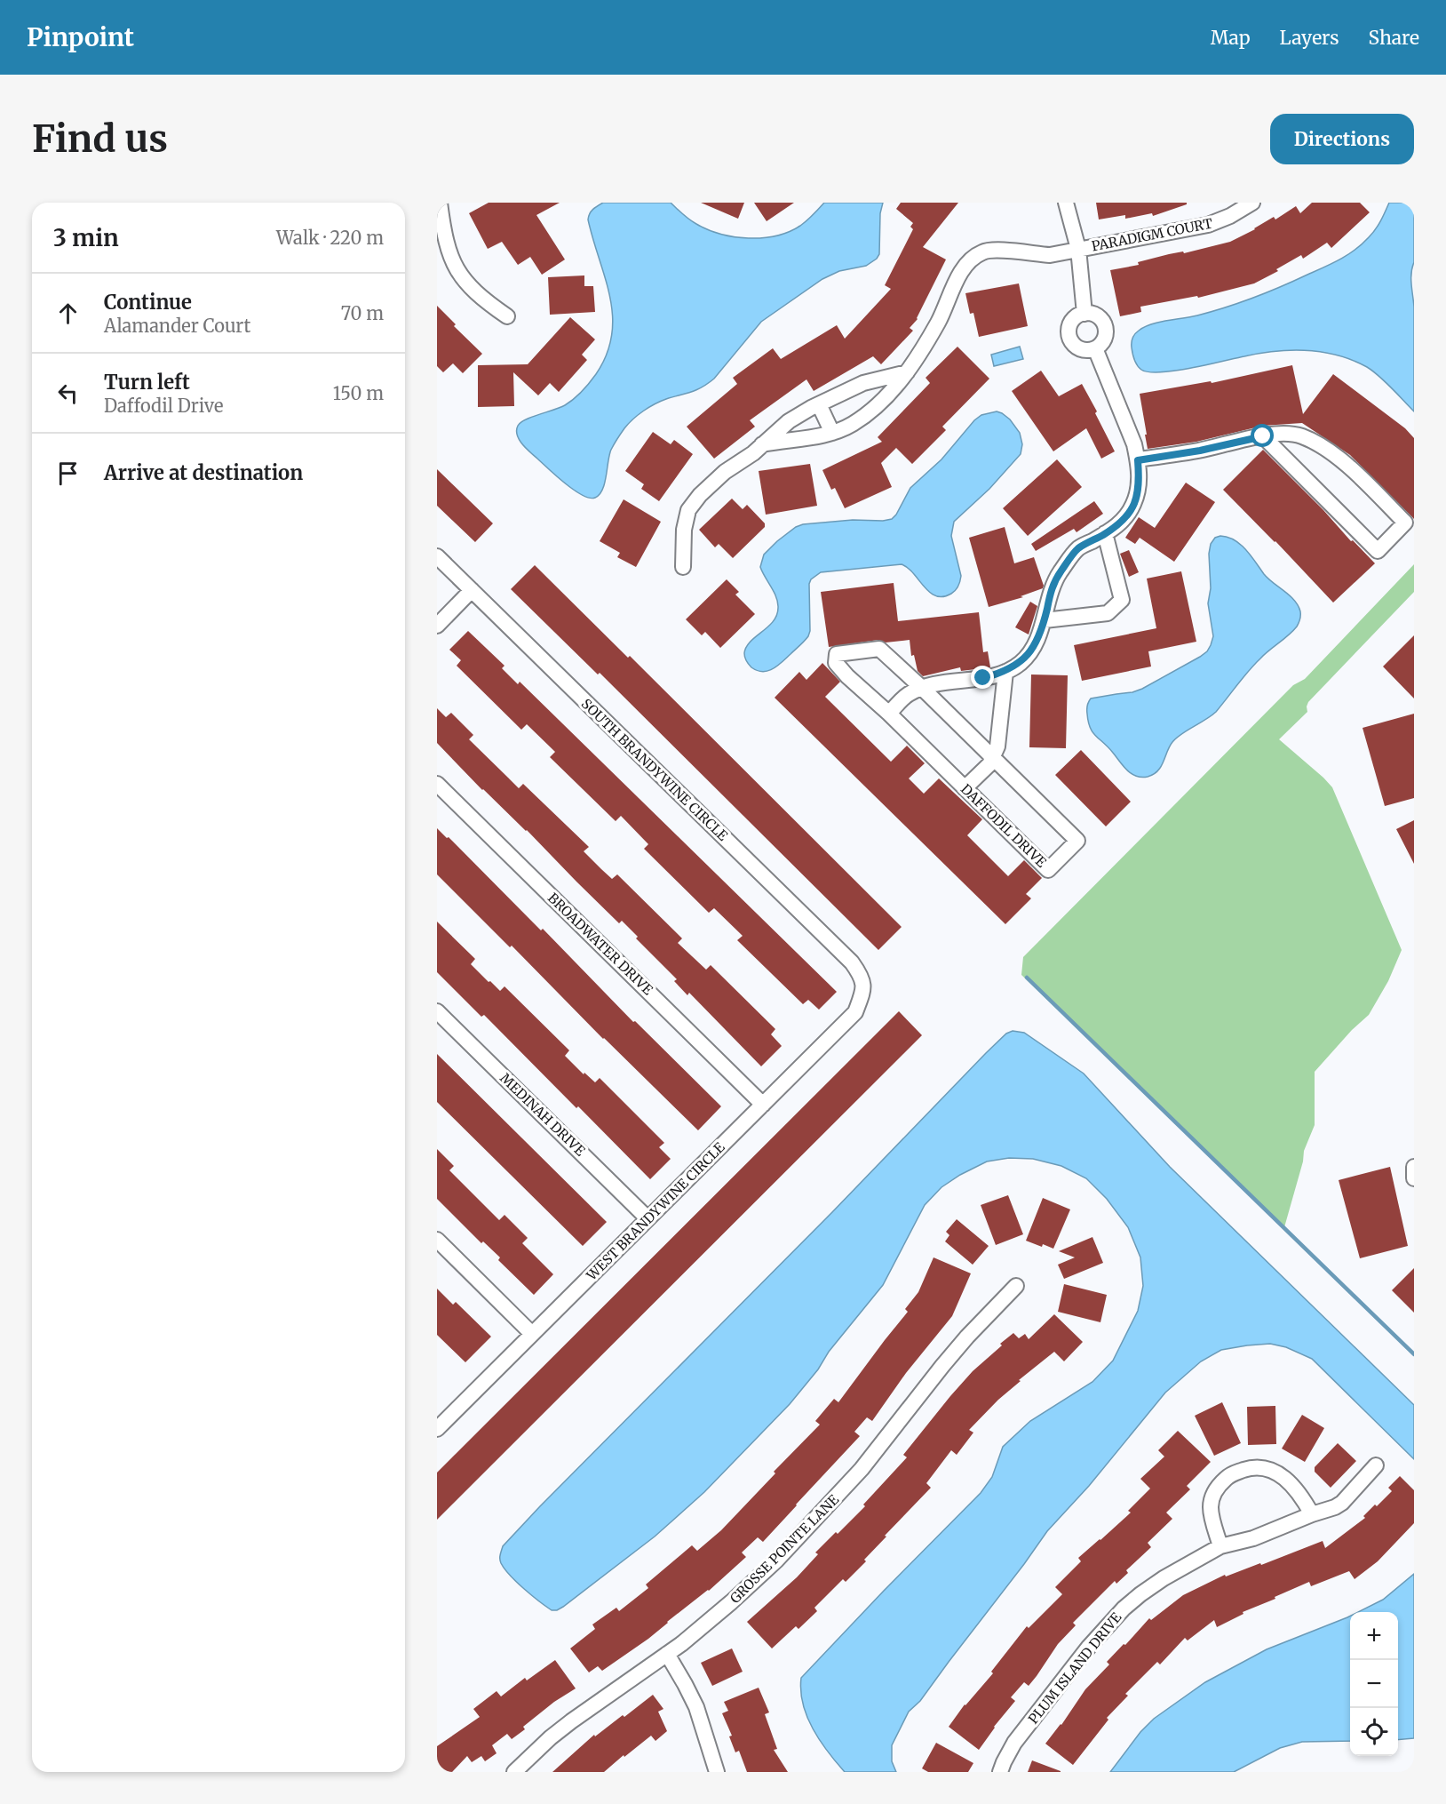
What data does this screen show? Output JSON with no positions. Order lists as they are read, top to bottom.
{
  "streets": {
    "street": [
      "PARADIGM COURT",
      "SOUTH BRANDYWINE CIRCLE",
      "DAFFODIL DRIVE",
      "BROADWATER DRIVE",
      "MEDINAH DRIVE",
      "WEST BRANDYWINE CIRCLE",
      "GROSSE POINTE LANE",
      "PLUM ISLAND DRIVE"
    ]
  },
  "crossings": [
    ["SOUTH BRANDYWINE CIRCLE", "WEST BRANDYWINE CIRCLE"],
    ["BROADWATER DRIVE", "WEST BRANDYWINE CIRCLE"],
    ["MEDINAH DRIVE", "WEST BRANDYWINE CIRCLE"]
  ],
  "page": {
    "header": "Pinpoint",
    "nav": ["Map", "Layers", "Share"],
    "buttons": "Directions",
    "title": "Find us",
    "heading": ["3 min", "Walk · 220 m"],
    "list": [
      ["Continue", "Alamander Court", "70 m"],
      ["Turn left", "Daffodil Drive", "150 m"],
      "Arrive at destination"
    ],
    "map_buttons": ["+", "−"]
  }
}
